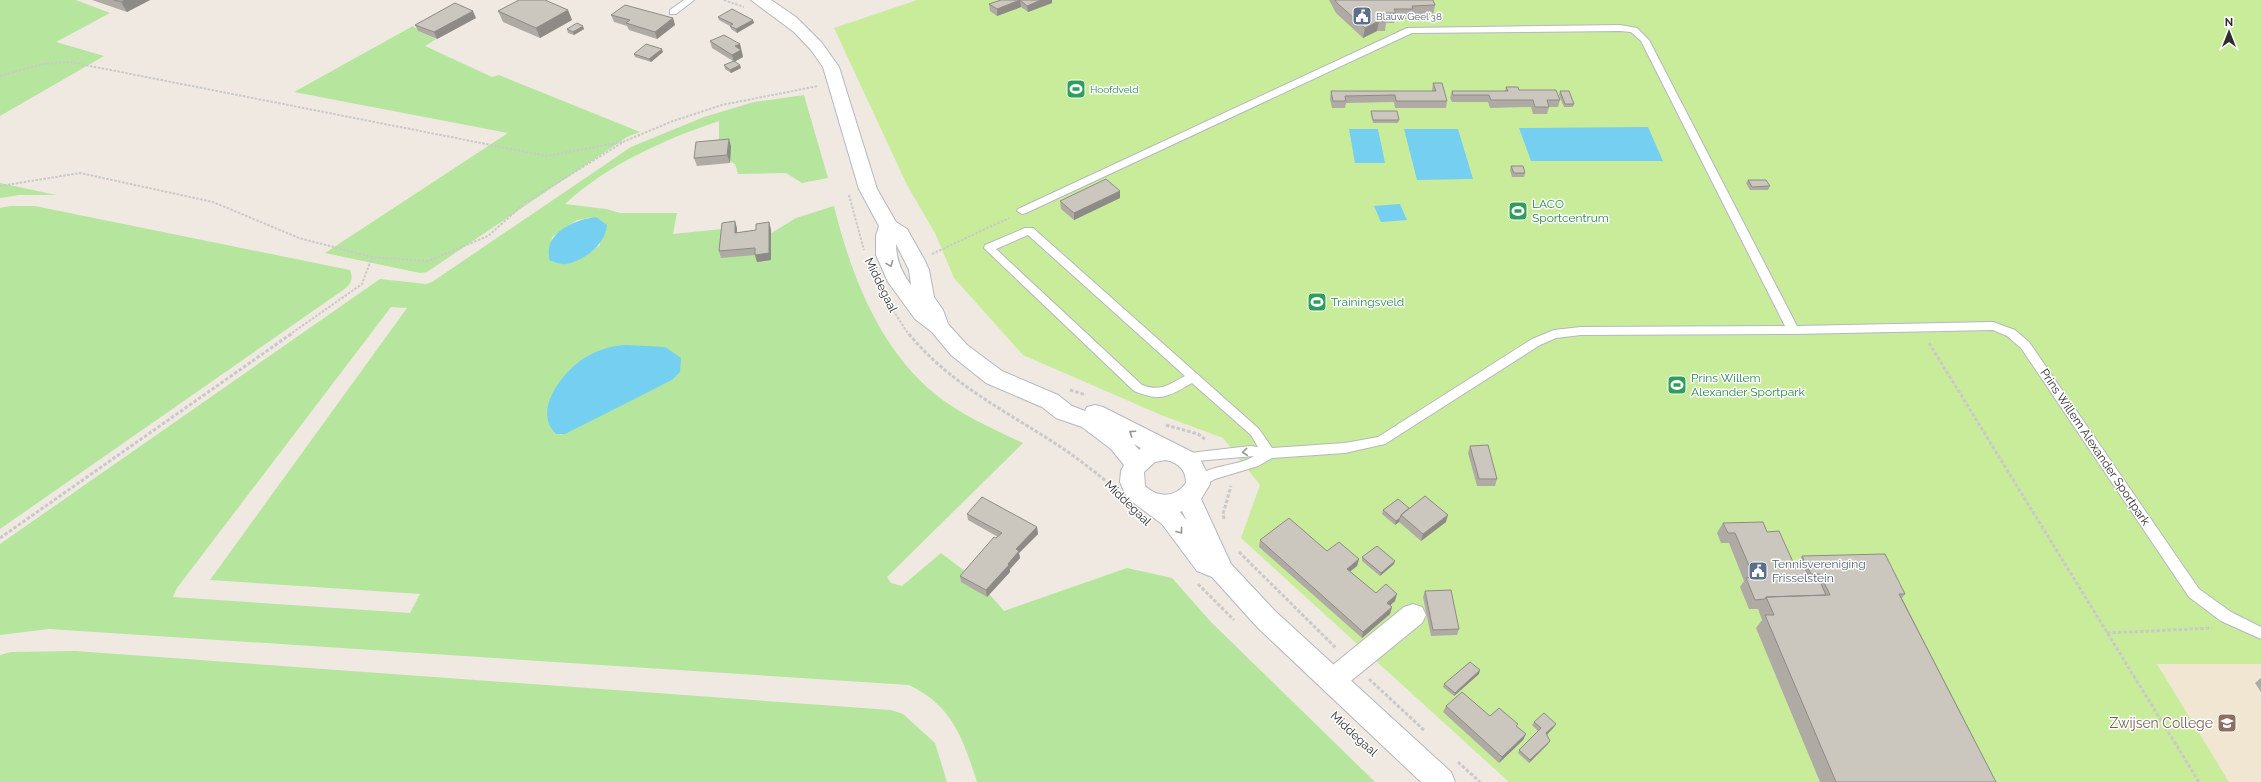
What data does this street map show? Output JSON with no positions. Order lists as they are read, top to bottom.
{
  "streets": {
    "street": ["Middegaal"],
    "lane": ["Prins Willem Alexander Sportpark"]
  },
  "crossings": [
    ["Middegaal", "Prins Willem Alexander Sportpark"]
  ],
  "places": {
    "public building": ["Blauw Geel'38", "Tennisvereniging Frisselstein"],
    "sports": [
      "Hoofdveld",
      "LACO Sportcentrum",
      "Trainingsveld",
      "Prins Willem Alexander Sportpark"
    ],
    "school or university": ["Zwijsen College"]
  },
  "north": "top"
}
